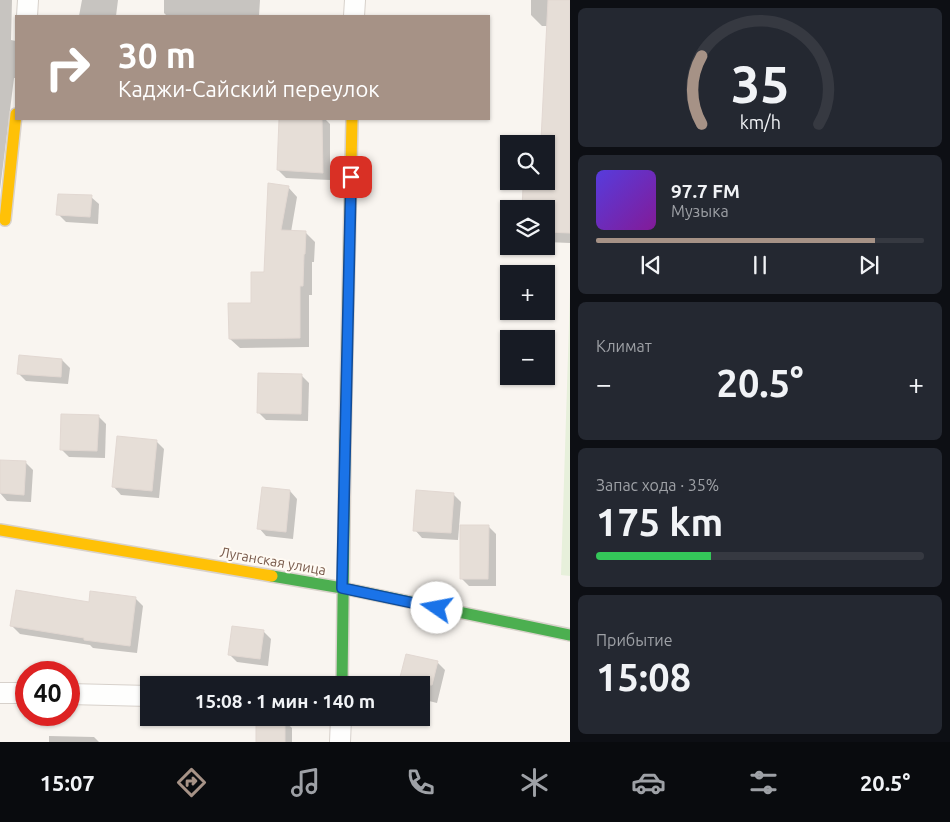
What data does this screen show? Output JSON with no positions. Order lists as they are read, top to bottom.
{
  "streets": {
    "street": ["Луганская улица"]
  },
  "page": {
    "turn": ["30 m", "Каджи-Сайский переулок"],
    "map_buttons": ["+", "−"],
    "song": ["97.7 FM", "Музыка"],
    "tile": [
      "Климат",
      ["Запас хода · 35%", "175 km"],
      ["Прибытие", "15:08"]
    ],
    "heat": ["−", "20.5°", "+"],
    "limit": "40",
    "trip": "15:08 · 1 мин · 140 m",
    "tabs": ["15:07", "20.5°"],
    "gauge": ["35", "km/h"]
  }
}
